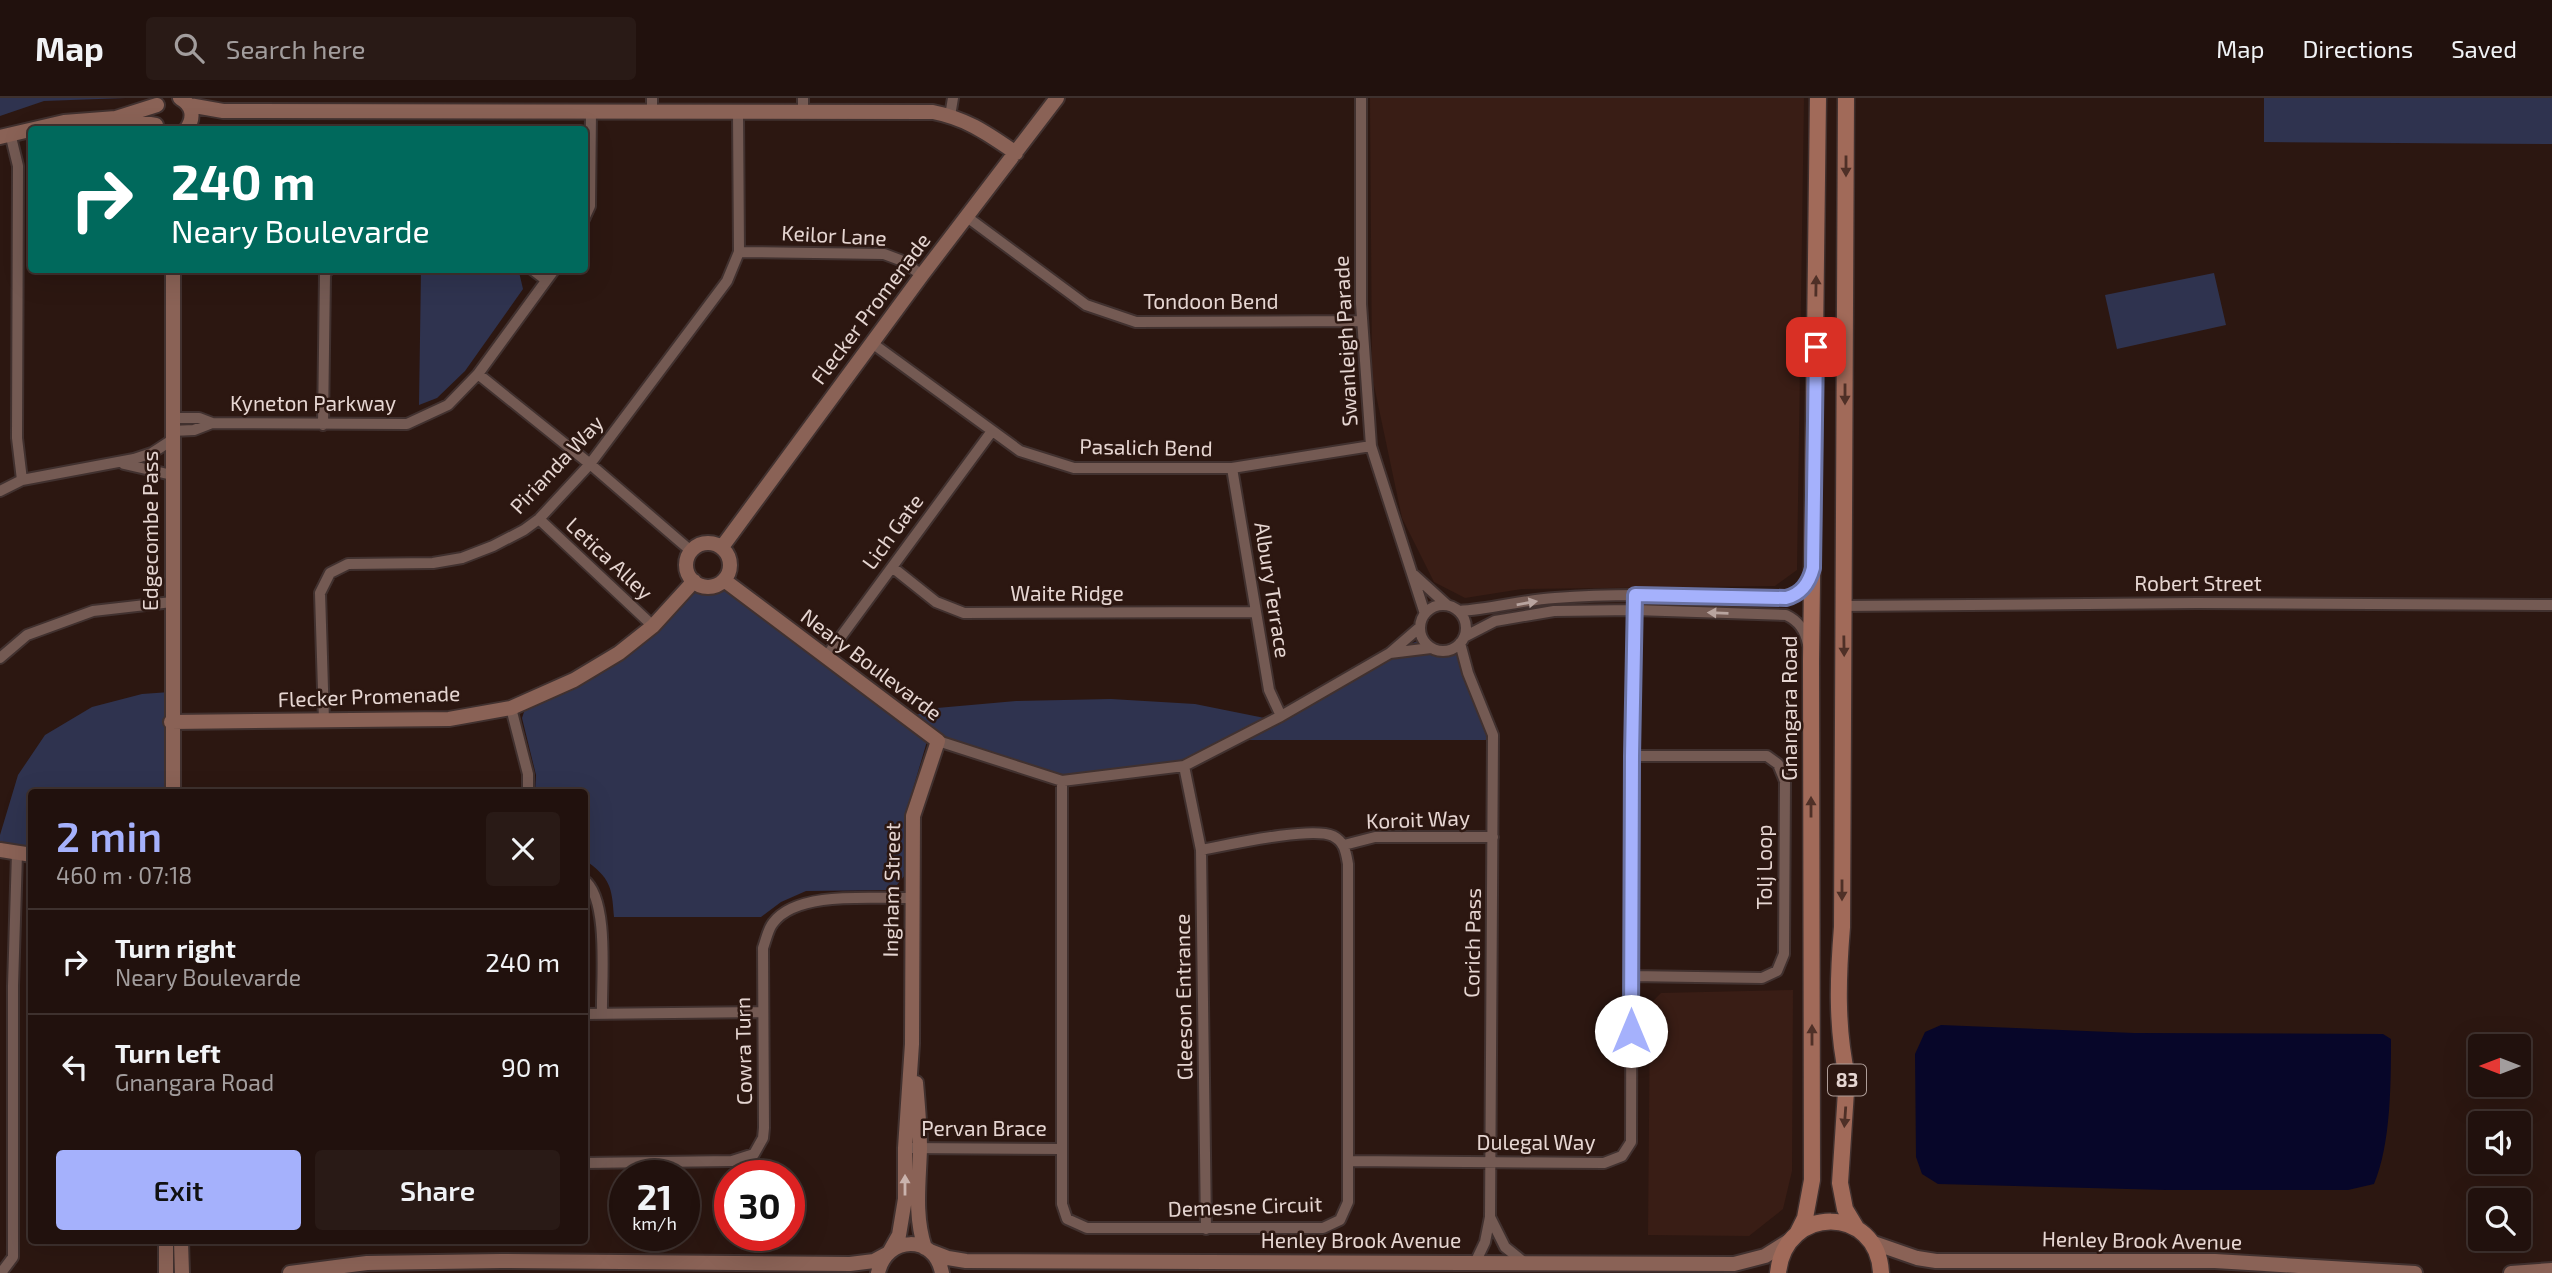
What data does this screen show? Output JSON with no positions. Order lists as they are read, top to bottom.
{
  "streets": {
    "main road": ["Gnangara Road", "83"],
    "street": [
      "Keilor Lane",
      "Tondoon Bend",
      "Flecker Promenade",
      "Swanleigh Parade",
      "Kyneton Parkway",
      "Pasalich Bend",
      "Pirianda Way",
      "Edgecombe Pass",
      "Lich Gate",
      "Letica Alley",
      "Robert Street",
      "Albury Terrace",
      "Waite Ridge",
      "Neary Boulevarde",
      "Koroit Way",
      "Tolj Loop",
      "Ingham Street",
      "Corich Pass",
      "Gleeson Entrance",
      "Cowra Turn",
      "Pervan Brace",
      "Dulegal Way",
      "Demesne Circuit",
      "Henley Brook Avenue"
    ]
  },
  "crossings": [
    ["Keilor Lane", "Flecker Promenade"],
    ["Keilor Lane", "Pirianda Way"],
    ["Tondoon Bend", "Flecker Promenade"],
    ["Tondoon Bend", "Swanleigh Parade"],
    ["Flecker Promenade", "Pasalich Bend"],
    ["Flecker Promenade", "Pirianda Way"],
    ["Flecker Promenade", "Edgecombe Pass"],
    ["Flecker Promenade", "Letica Alley"],
    ["Flecker Promenade", "Neary Boulevarde"],
    ["Swanleigh Parade", "Pasalich Bend"],
    ["Swanleigh Parade", "Neary Boulevarde"],
    ["Swanleigh Parade", "Corich Pass"],
    ["Kyneton Parkway", "Edgecombe Pass"],
    ["Pasalich Bend", "Lich Gate"],
    ["Pasalich Bend", "Albury Terrace"],
    ["Pirianda Way", "Letica Alley"],
    ["Lich Gate", "Waite Ridge"],
    ["Lich Gate", "Neary Boulevarde"],
    ["Robert Street", "83"],
    ["Albury Terrace", "Waite Ridge"],
    ["Albury Terrace", "Neary Boulevarde"],
    ["Neary Boulevarde", "Ingham Street"],
    ["Neary Boulevarde", "Corich Pass"],
    ["Neary Boulevarde", "Gleeson Entrance"],
    ["Neary Boulevarde", "Demesne Circuit"],
    ["Gnangara Road", "83"],
    ["Gnangara Road", "Henley Brook Avenue"],
    ["Koroit Way", "Corich Pass"],
    ["Koroit Way", "Demesne Circuit"],
    ["Tolj Loop", "Dulegal Way"],
    ["Ingham Street", "Cowra Turn"],
    ["Ingham Street", "Pervan Brace"],
    ["Ingham Street", "Henley Brook Avenue"],
    ["Corich Pass", "Dulegal Way"],
    ["Corich Pass", "Henley Brook Avenue"],
    ["Gleeson Entrance", "Demesne Circuit"],
    ["83", "Henley Brook Avenue"],
    ["Pervan Brace", "Demesne Circuit"],
    ["Dulegal Way", "Demesne Circuit"]
  ],
  "north": "left",
  "page": {
    "header": "Map",
    "search": "Search here",
    "nav": ["Map", "Directions", "Saved"],
    "turn": ["240 m", "Neary Boulevarde"],
    "heading": ["2 min", "460 m · 07:18"],
    "list": [
      {
        "name": "Turn right",
        "note": "Neary Boulevarde",
        "value": "240 m"
      },
      {
        "name": "Turn left",
        "note": "Gnangara Road",
        "value": "90 m"
      }
    ],
    "buttons": ["Exit", "Share"],
    "speed": "21 km/h",
    "limit": "30"
  }
}
